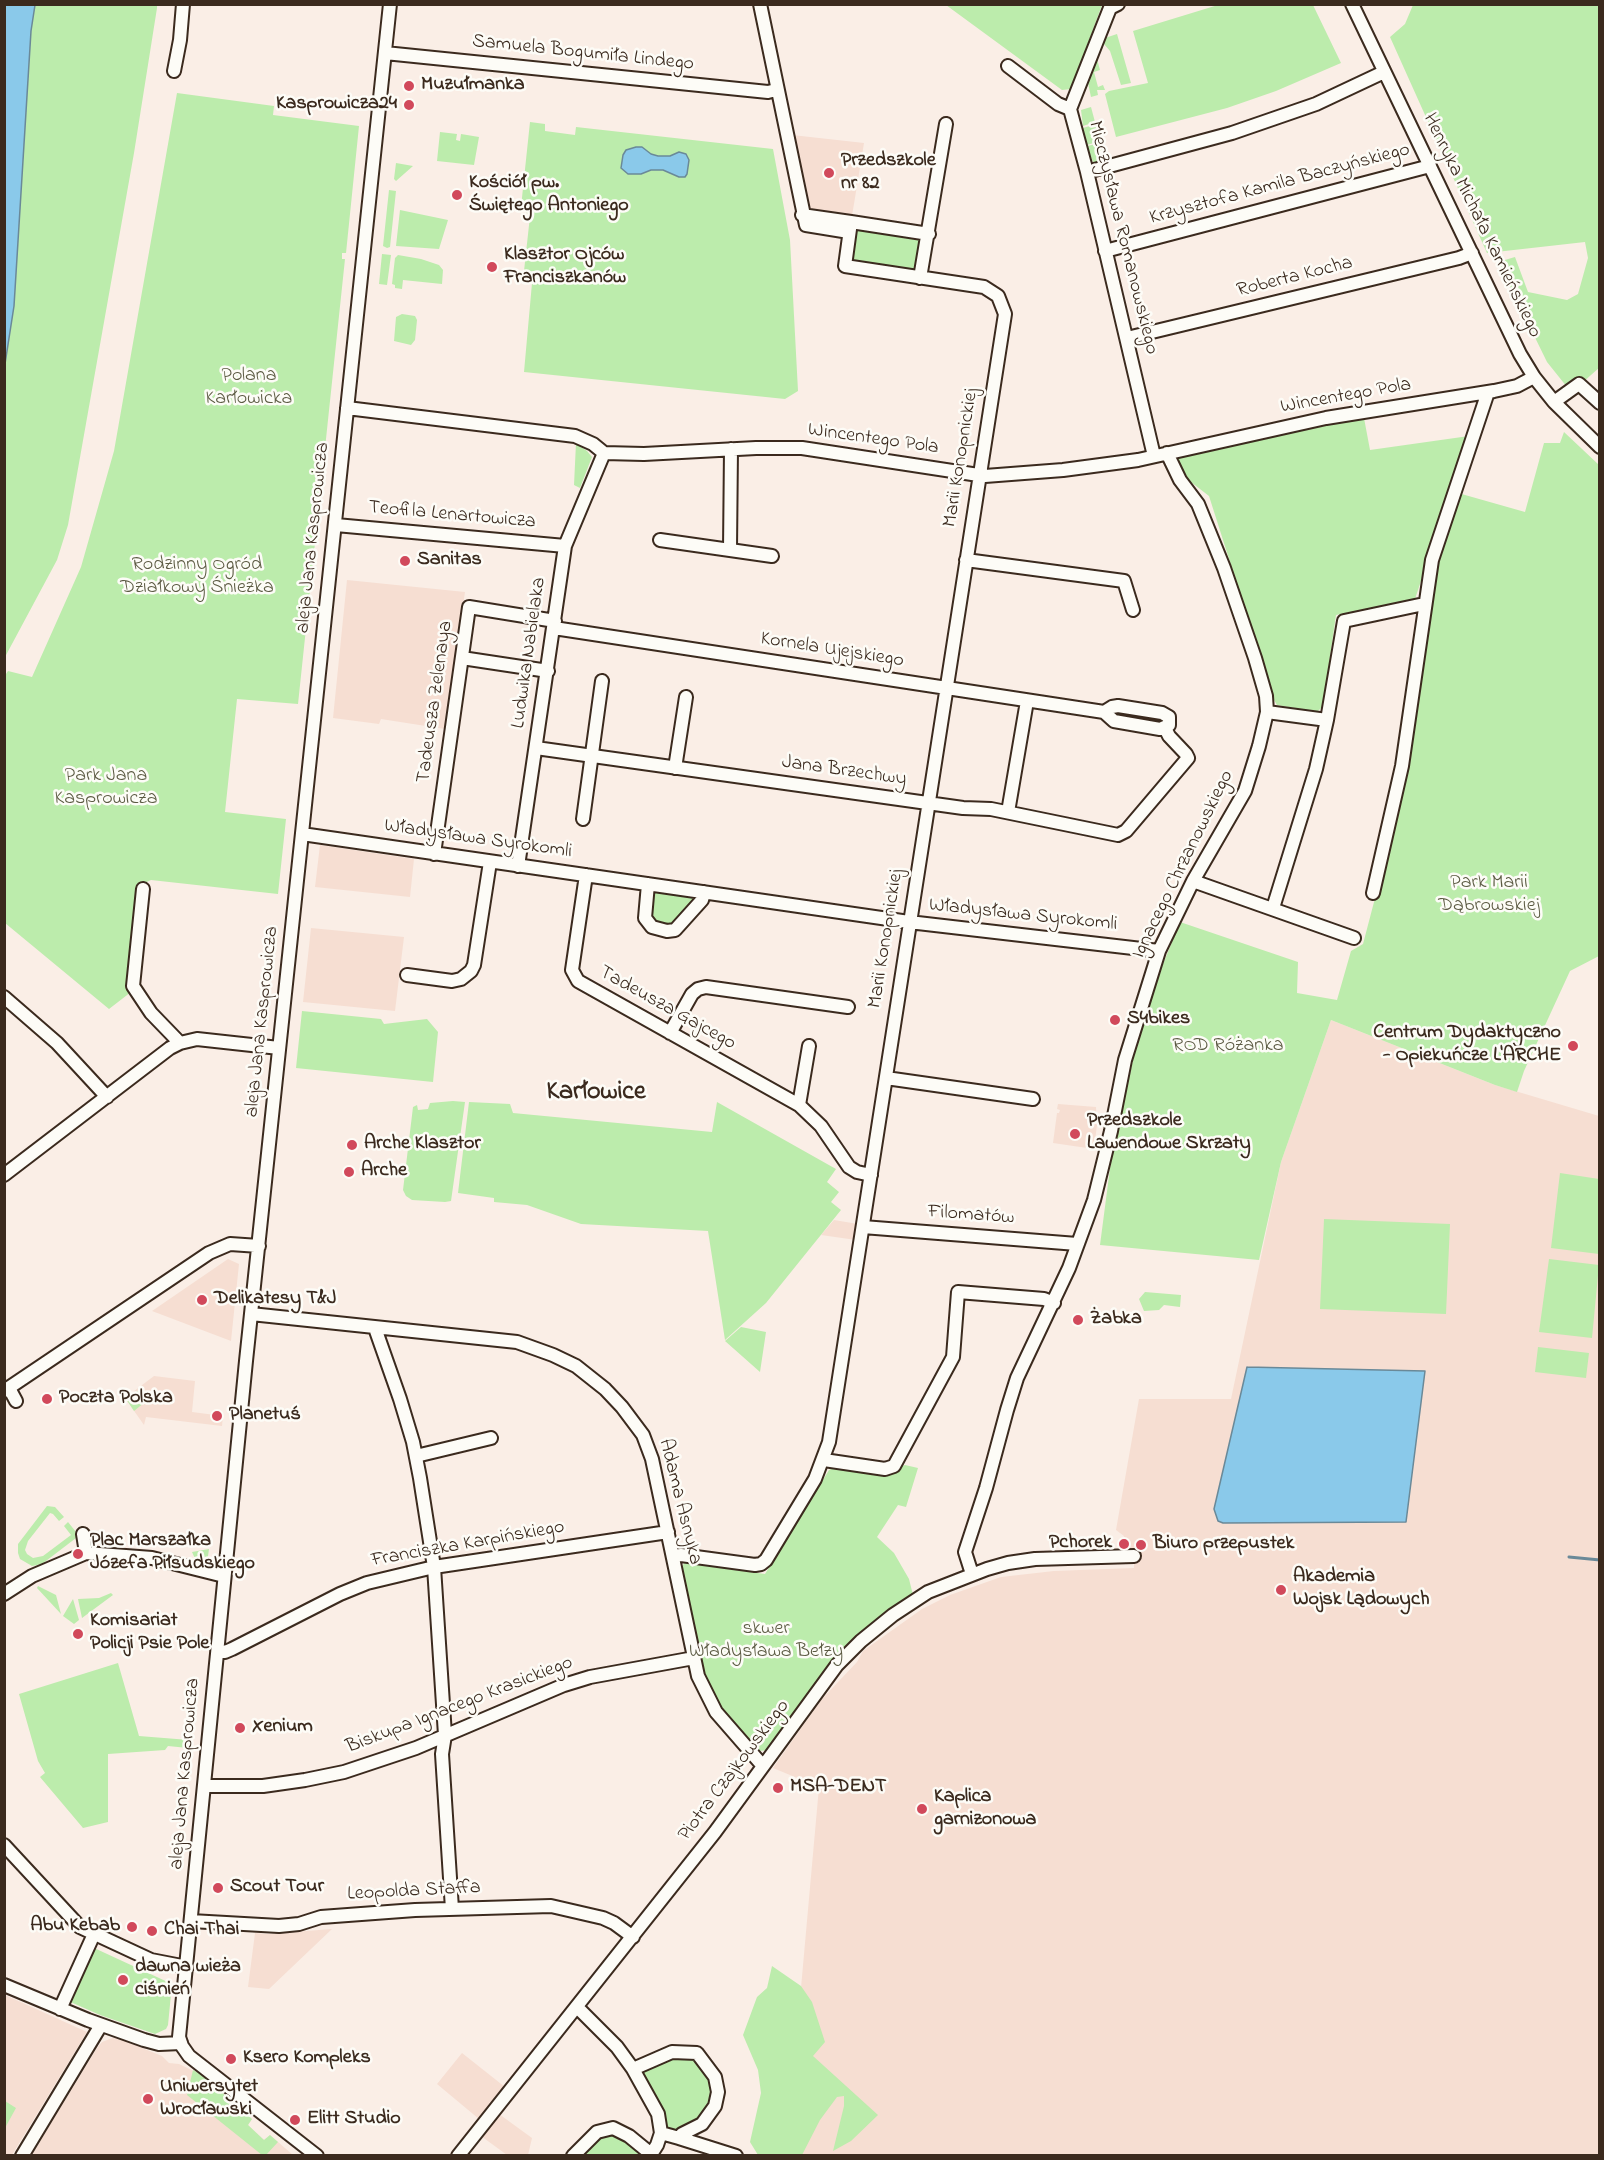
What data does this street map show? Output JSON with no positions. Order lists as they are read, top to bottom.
{
  "streets": {
    "street": [
      "Samuela Bogumiła Lindego",
      "Krzysztofa Kamila Baczyńskiego",
      "Henryka Michała Kamieńskiego",
      "Mieczysława Romanowskiego",
      "Roberta Kocha",
      "Wincentego Pola",
      "Marii Konopnickiej",
      "Teofila Lenartowicza",
      "aleja Jana Kasprowicza",
      "Kornela Ujejskiego",
      "Ludwika Nabielaka",
      "Tadeusza Zelenaya",
      "Jana Brzechwy",
      "Władysława Syrokomli",
      "Ignacego Chrzanowskiego",
      "Tadeusza Gajcego",
      "Filomatów",
      "Adama Asnyka",
      "Franciszka Karpińskiego",
      "Biskupa Ignacego Krasickiego",
      "Piotra Czajkowskiego",
      "Leopolda Staffa"
    ]
  },
  "crossings": [
    ["Samuela Bogumiła Lindego", "aleja Jana Kasprowicza"],
    ["Krzysztofa Kamila Baczyńskiego", "Henryka Michała Kamieńskiego"],
    ["Krzysztofa Kamila Baczyńskiego", "Mieczysława Romanowskiego"],
    ["Henryka Michała Kamieńskiego", "Roberta Kocha"],
    ["Henryka Michała Kamieńskiego", "Wincentego Pola"],
    ["Mieczysława Romanowskiego", "Roberta Kocha"],
    ["Mieczysława Romanowskiego", "Wincentego Pola"],
    ["Wincentego Pola", "Marii Konopnickiej"],
    ["Wincentego Pola", "Ludwika Nabielaka"],
    ["Wincentego Pola", "Ignacego Chrzanowskiego"],
    ["Marii Konopnickiej", "Kornela Ujejskiego"],
    ["Marii Konopnickiej", "Jana Brzechwy"],
    ["Marii Konopnickiej", "Władysława Syrokomli"],
    ["Marii Konopnickiej", "Tadeusza Gajcego"],
    ["Marii Konopnickiej", "Filomatów"],
    ["Marii Konopnickiej", "Adama Asnyka"],
    ["Teofila Lenartowicza", "aleja Jana Kasprowicza"],
    ["Teofila Lenartowicza", "Ludwika Nabielaka"],
    ["aleja Jana Kasprowicza", "Władysława Syrokomli"],
    ["aleja Jana Kasprowicza", "Adama Asnyka"],
    ["aleja Jana Kasprowicza", "Franciszka Karpińskiego"],
    ["aleja Jana Kasprowicza", "Biskupa Ignacego Krasickiego"],
    ["aleja Jana Kasprowicza", "Leopolda Staffa"],
    ["Kornela Ujejskiego", "Ludwika Nabielaka"],
    ["Kornela Ujejskiego", "Tadeusza Zelenaya"],
    ["Kornela Ujejskiego", "Jana Brzechwy"],
    ["Ludwika Nabielaka", "Tadeusza Zelenaya"],
    ["Ludwika Nabielaka", "Jana Brzechwy"],
    ["Ludwika Nabielaka", "Władysława Syrokomli"],
    ["Tadeusza Zelenaya", "Władysława Syrokomli"],
    ["Władysława Syrokomli", "Ignacego Chrzanowskiego"],
    ["Władysława Syrokomli", "Tadeusza Gajcego"],
    ["Ignacego Chrzanowskiego", "Filomatów"],
    ["Ignacego Chrzanowskiego", "Piotra Czajkowskiego"],
    ["Adama Asnyka", "Franciszka Karpińskiego"],
    ["Adama Asnyka", "Biskupa Ignacego Krasickiego"],
    ["Adama Asnyka", "Piotra Czajkowskiego"],
    ["Piotra Czajkowskiego", "Leopolda Staffa"]
  ],
  "districts": ["Karłowice"],
  "parks": [
    "Polana Karłowicka",
    "Rodzinny Ogród Działkowy Śnieżka",
    "Park Jana Kasprowicza",
    "Park Marii Dąbrowskiej",
    "ROD Różanka",
    "skwer Władysława Bełzy"
  ],
  "places": [
    "Muzułmanka",
    "Kasprowicza24",
    "Przedszkole nr 82",
    "Kościół pw. Świętego Antoniego",
    "Klasztor Ojców Franciszkanów",
    "Sanitas",
    "S4bikes",
    "Centrum Dydaktyczno - Opiekuńcze L'ARCHE",
    "Przedszkole Lawendowe Skrzaty",
    "Arche Klasztor",
    "Arche",
    "Delikatesy T&J",
    "Żabka",
    "Poczta Polska",
    "Planetuś",
    "Pchorek",
    "Biuro przepustek",
    "Plac Marszałka Józefa Piłsudskiego",
    "Akademia Wojsk Lądowych",
    "Komisariat Policji Psie Pole",
    "Xenium",
    "MSA-DENT",
    "Kaplica garnizonowa",
    "Scout Tour",
    "Abu Kebab",
    "Chai Thai",
    "dawna wieża ciśnień",
    "Ksero Kompleks",
    "Uniwersytet Wrocławski",
    "Elitt Studio"
  ]
}
